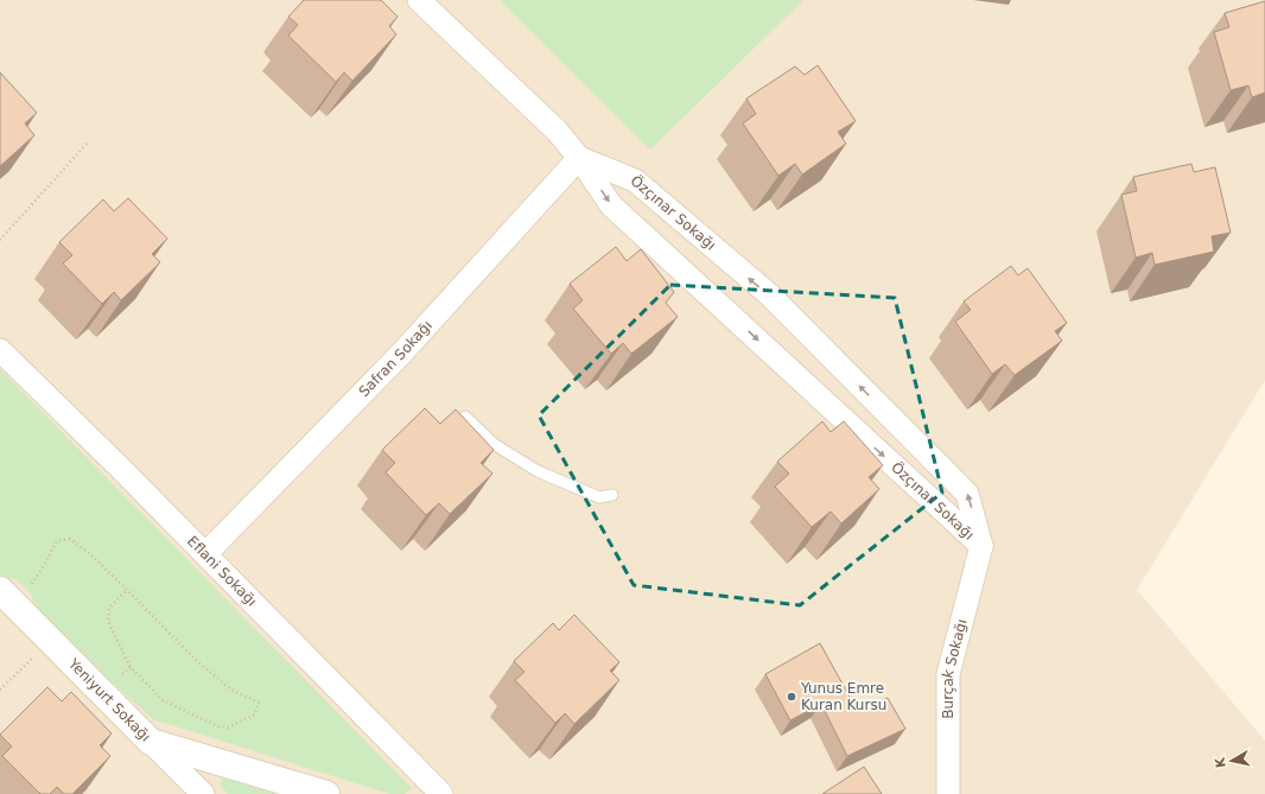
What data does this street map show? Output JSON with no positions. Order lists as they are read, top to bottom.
{
  "streets": {
    "street": [
      "Özçınar Sokağı",
      "Safran Sokağı",
      "Eflani Sokağı",
      "Burçak Sokağı",
      "Yeniyurt Sokağı"
    ]
  },
  "crossings": [
    ["Özçınar Sokağı", "Safran Sokağı"],
    ["Özçınar Sokağı", "Burçak Sokağı"],
    ["Safran Sokağı", "Eflani Sokağı"]
  ],
  "places": ["Yunus Emre Kuran Kursu"],
  "north": "left"
}
